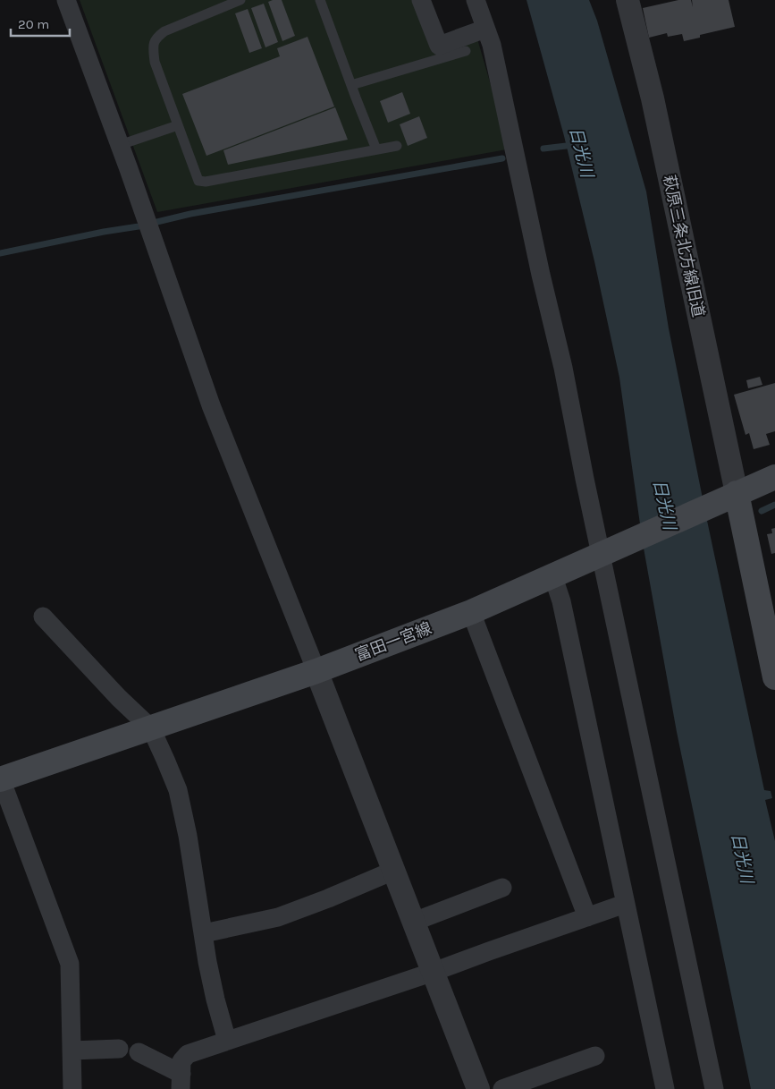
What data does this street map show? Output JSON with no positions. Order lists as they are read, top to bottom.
{
  "streets": {
    "main road": ["富田一宮線"],
    "street": ["萩原三条北方線旧道"]
  },
  "crossings": [
    ["萩原三条北方線旧道", "富田一宮線"]
  ],
  "water": ["日光川"],
  "scale_bar": "20 m"
}
